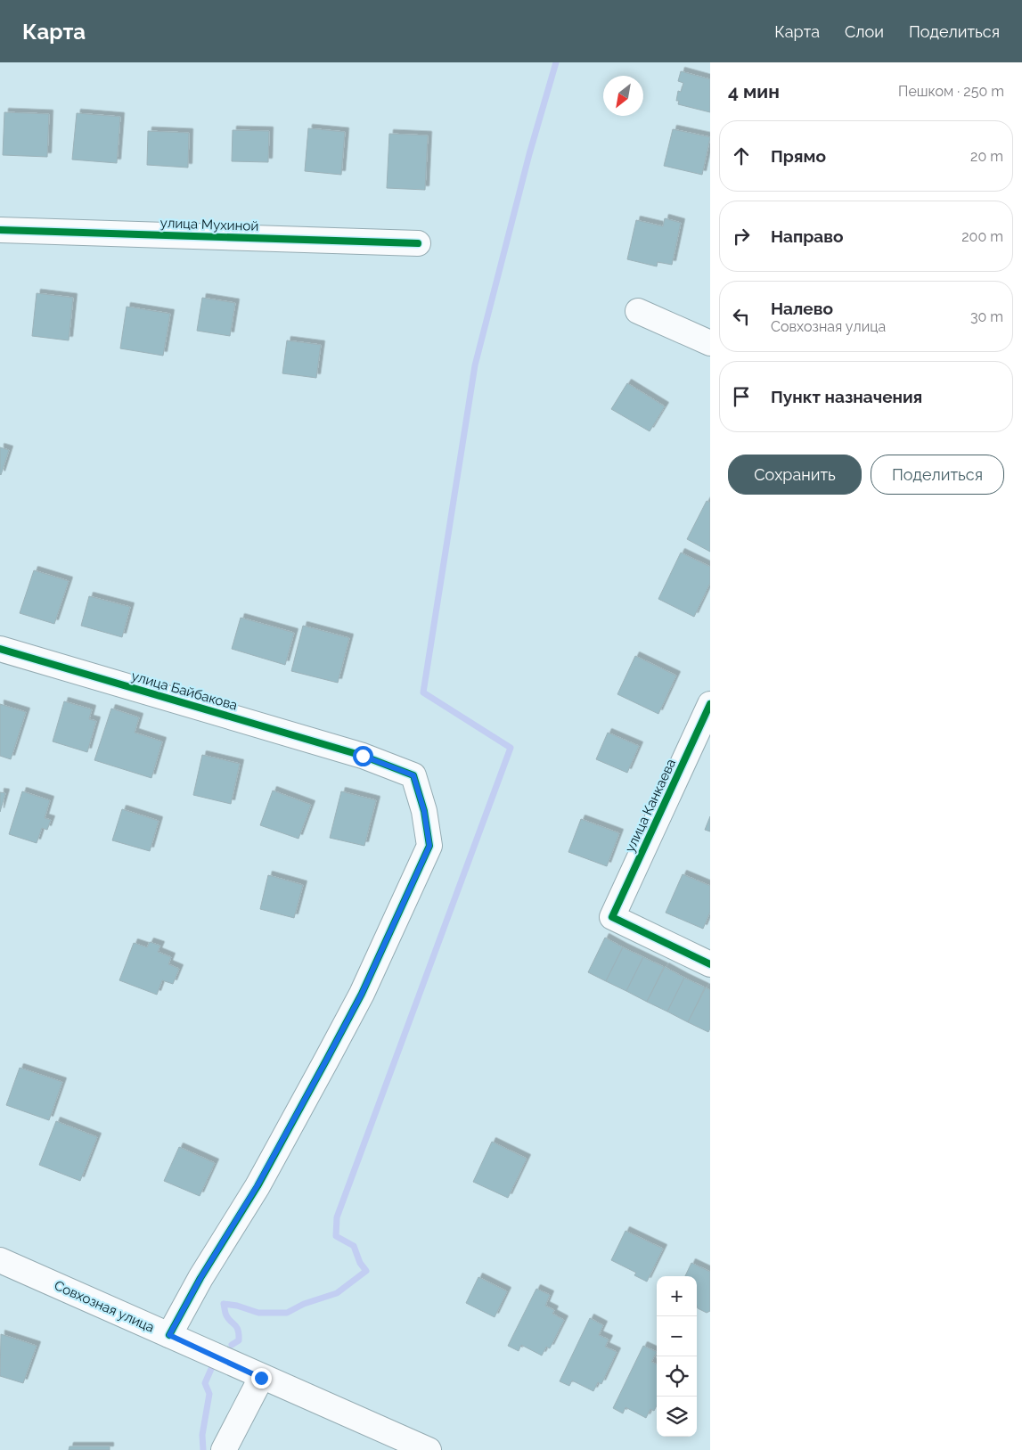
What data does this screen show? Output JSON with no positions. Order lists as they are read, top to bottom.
{
  "streets": {
    "street": [
      "улица Мухиной",
      "улица Байбакова",
      "улица Канкаева",
      "Совхозная улица"
    ]
  },
  "crossings": [
    ["улица Байбакова", "Совхозная улица"]
  ],
  "north": "bottom left",
  "page": {
    "header": "Карта",
    "nav": ["Карта", "Слои", "Поделиться"],
    "heading": ["4 мин", "Пешком · 250 m"],
    "list": [
      ["Прямо", "20 m"],
      ["Направо", "200 m"],
      ["Налево", "Совхозная улица", "30 m"],
      "Пункт назначения"
    ],
    "buttons": ["Сохранить", "Поделиться"],
    "map_buttons": ["+", "−"]
  }
}
